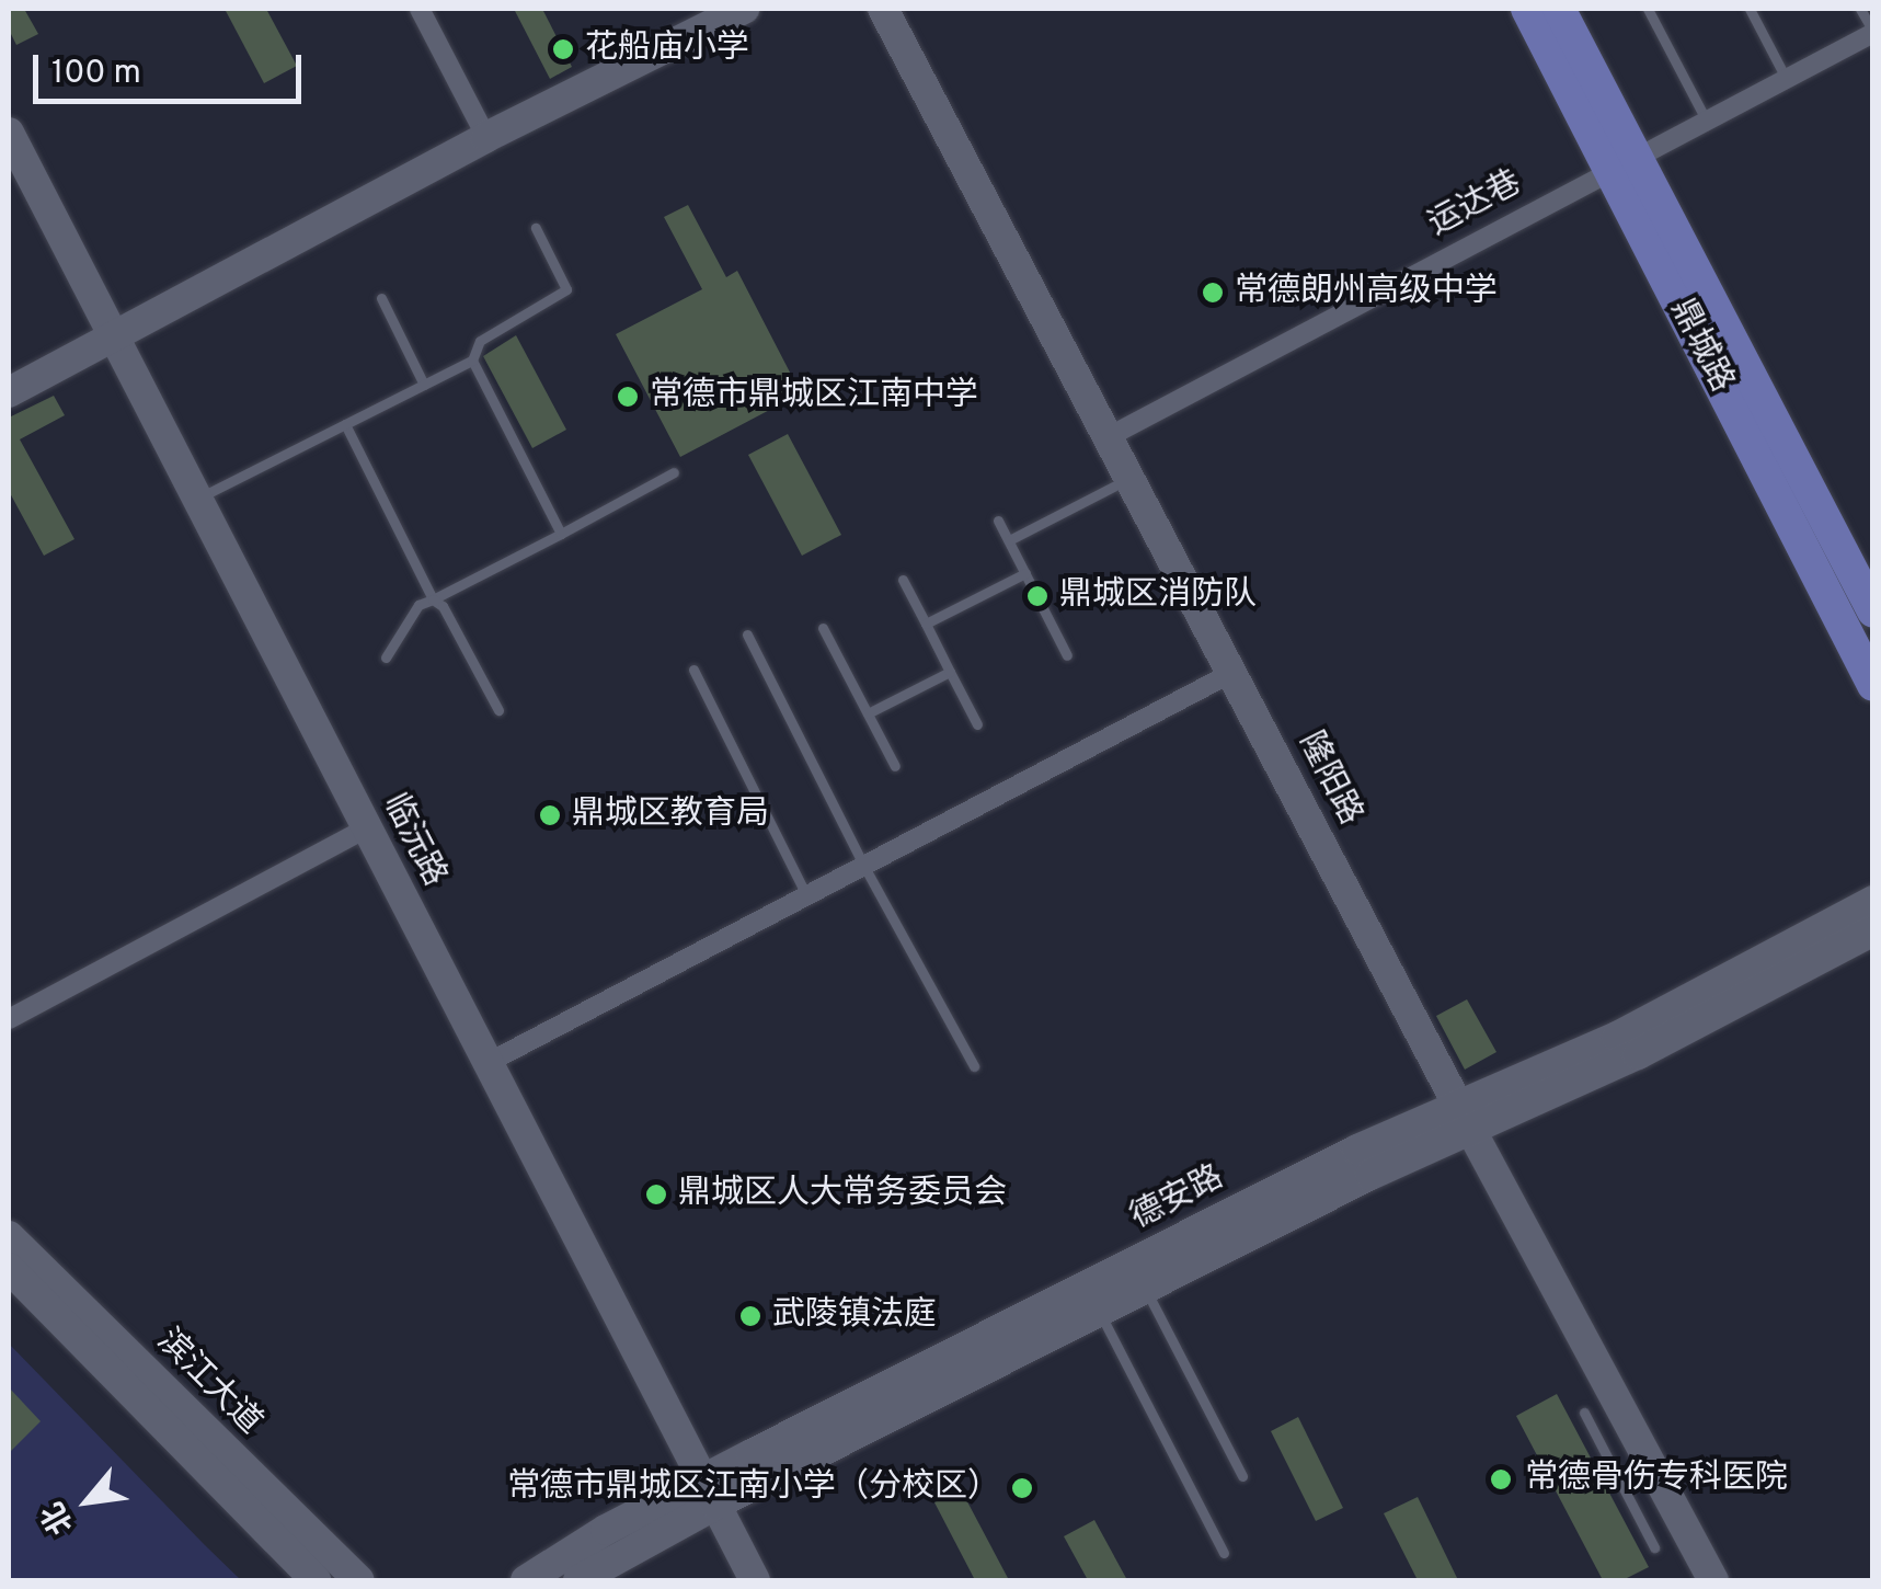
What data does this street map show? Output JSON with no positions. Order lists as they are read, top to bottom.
{
  "streets": {
    "main road": ["鼎城路"],
    "street": [
      "运达巷",
      "隆阳路",
      "临沅路",
      "德安路",
      "滨江大道"
    ]
  },
  "crossings": [
    ["运达巷", "鼎城路"],
    ["运达巷", "隆阳路"],
    ["隆阳路", "德安路"],
    ["临沅路", "德安路"]
  ],
  "places": [
    "花船庙小学",
    "常德朗州高级中学",
    "常德市鼎城区江南中学",
    "鼎城区消防队",
    "鼎城区教育局",
    "鼎城区人大常务委员会",
    "武陵镇法庭",
    "常德骨伤专科医院",
    "常德市鼎城区江南小学（分校区）"
  ],
  "scale_bar": "100 m",
  "north": "bottom left"
}
